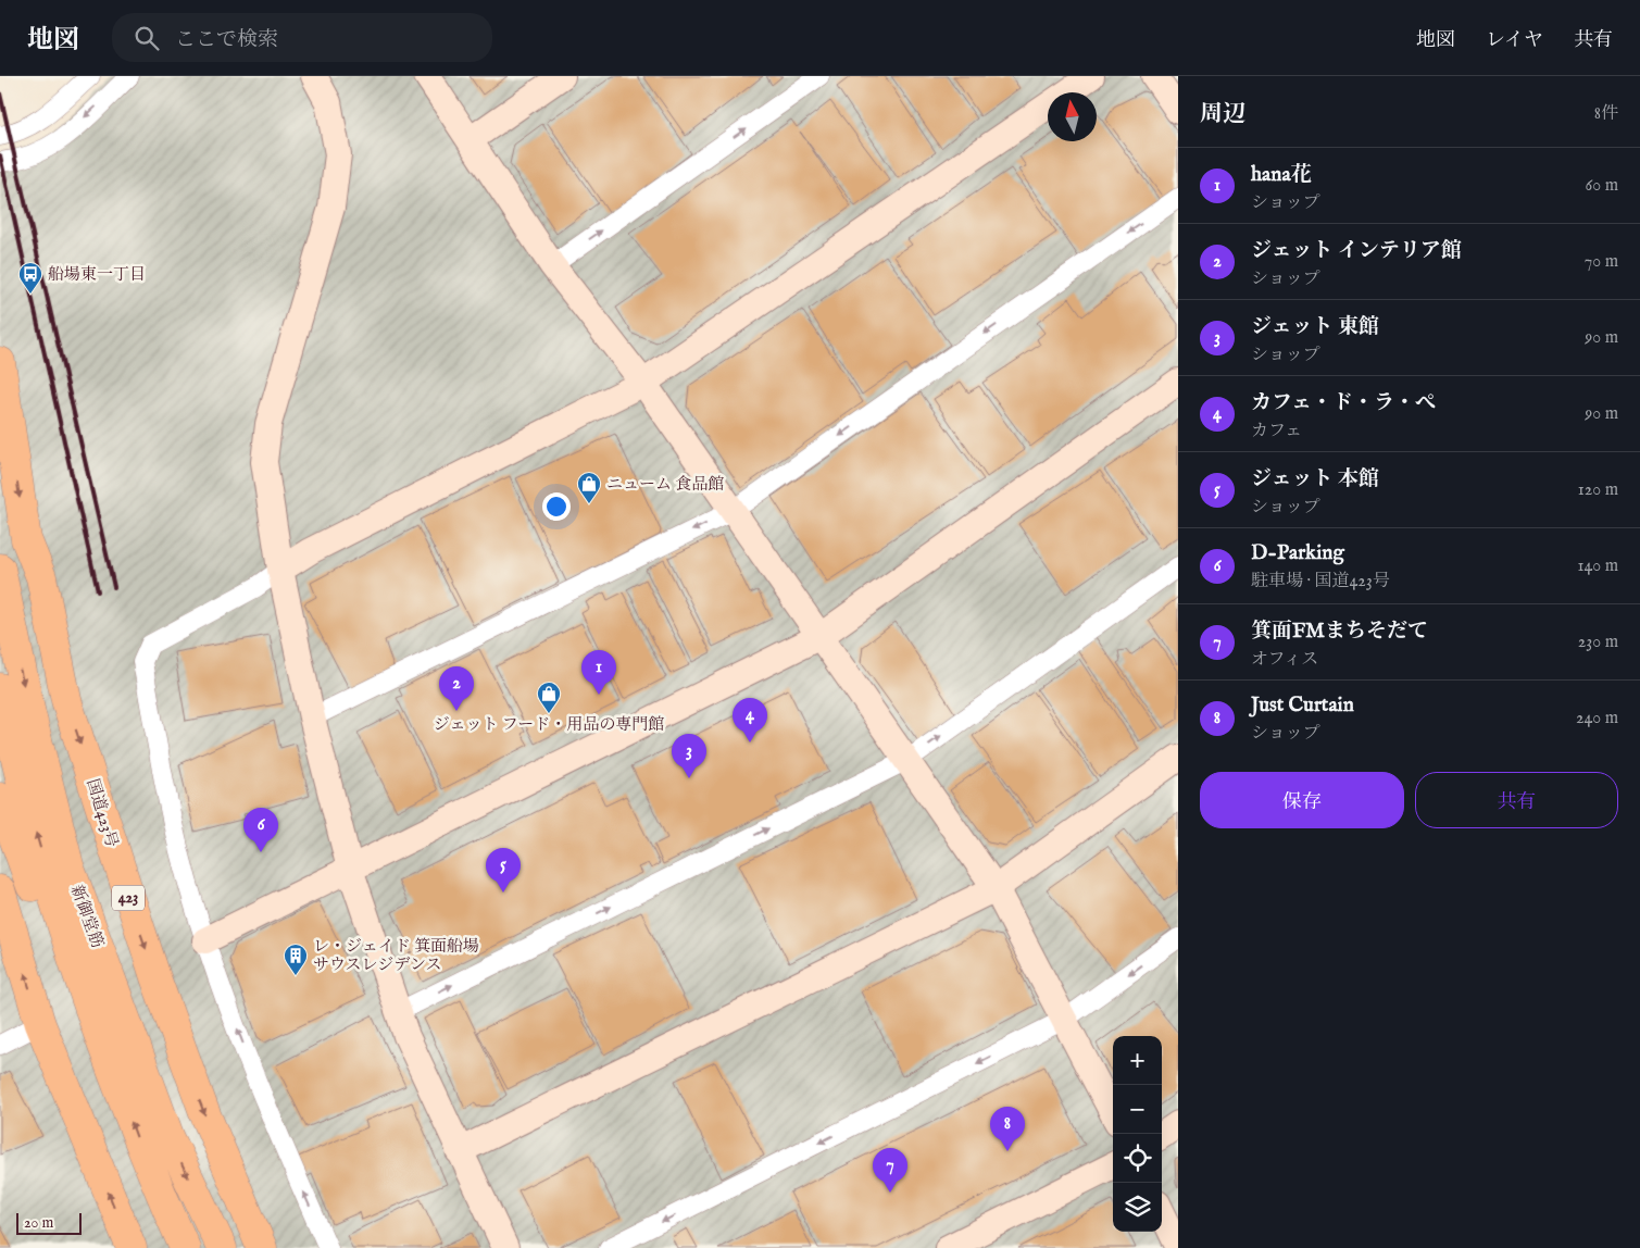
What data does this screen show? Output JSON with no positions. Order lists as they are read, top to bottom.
{
  "streets": {
    "highway": ["国道423号", "423", "新御堂筋"]
  },
  "places": {
    "bus stop": ["船場東一丁目"],
    "shop": ["ニューム 食品館", "ジェット フード・用品の専門館"],
    "building": ["レ・ジェイド 箕面船場 サウスレジデンス"]
  },
  "scale_bar": "20 m",
  "north": "top",
  "page": {
    "header": "地図",
    "search": "ここで検索",
    "nav": ["地図", "レイヤ", "共有"],
    "heading": ["周辺", "8件"],
    "list": [
      {
        "mark": "1",
        "name": "hana花",
        "note": "ショップ",
        "value": "60 m"
      },
      {
        "mark": "2",
        "name": "ジェット インテリア館",
        "note": "ショップ",
        "value": "70 m"
      },
      {
        "mark": "3",
        "name": "ジェット 東館",
        "note": "ショップ",
        "value": "90 m"
      },
      {
        "mark": "4",
        "name": "カフェ・ド・ラ・ぺ",
        "note": "カフェ",
        "value": "90 m"
      },
      {
        "mark": "5",
        "name": "ジェット 本館",
        "note": "ショップ",
        "value": "120 m"
      },
      {
        "mark": "6",
        "name": "D-Parking",
        "note": "駐車場 · 国道423号",
        "value": "140 m"
      },
      {
        "mark": "7",
        "name": "箕面FMまちそだて",
        "note": "オフィス",
        "value": "230 m"
      },
      {
        "mark": "8",
        "name": "Just Curtain",
        "note": "ショップ",
        "value": "240 m"
      }
    ],
    "pins": [
      "1",
      "2",
      "4",
      "3",
      "6",
      "5",
      "8",
      "7"
    ],
    "buttons": ["保存", "共有"],
    "map_buttons": ["+", "−"],
    "scale": "20 m"
  }
}
